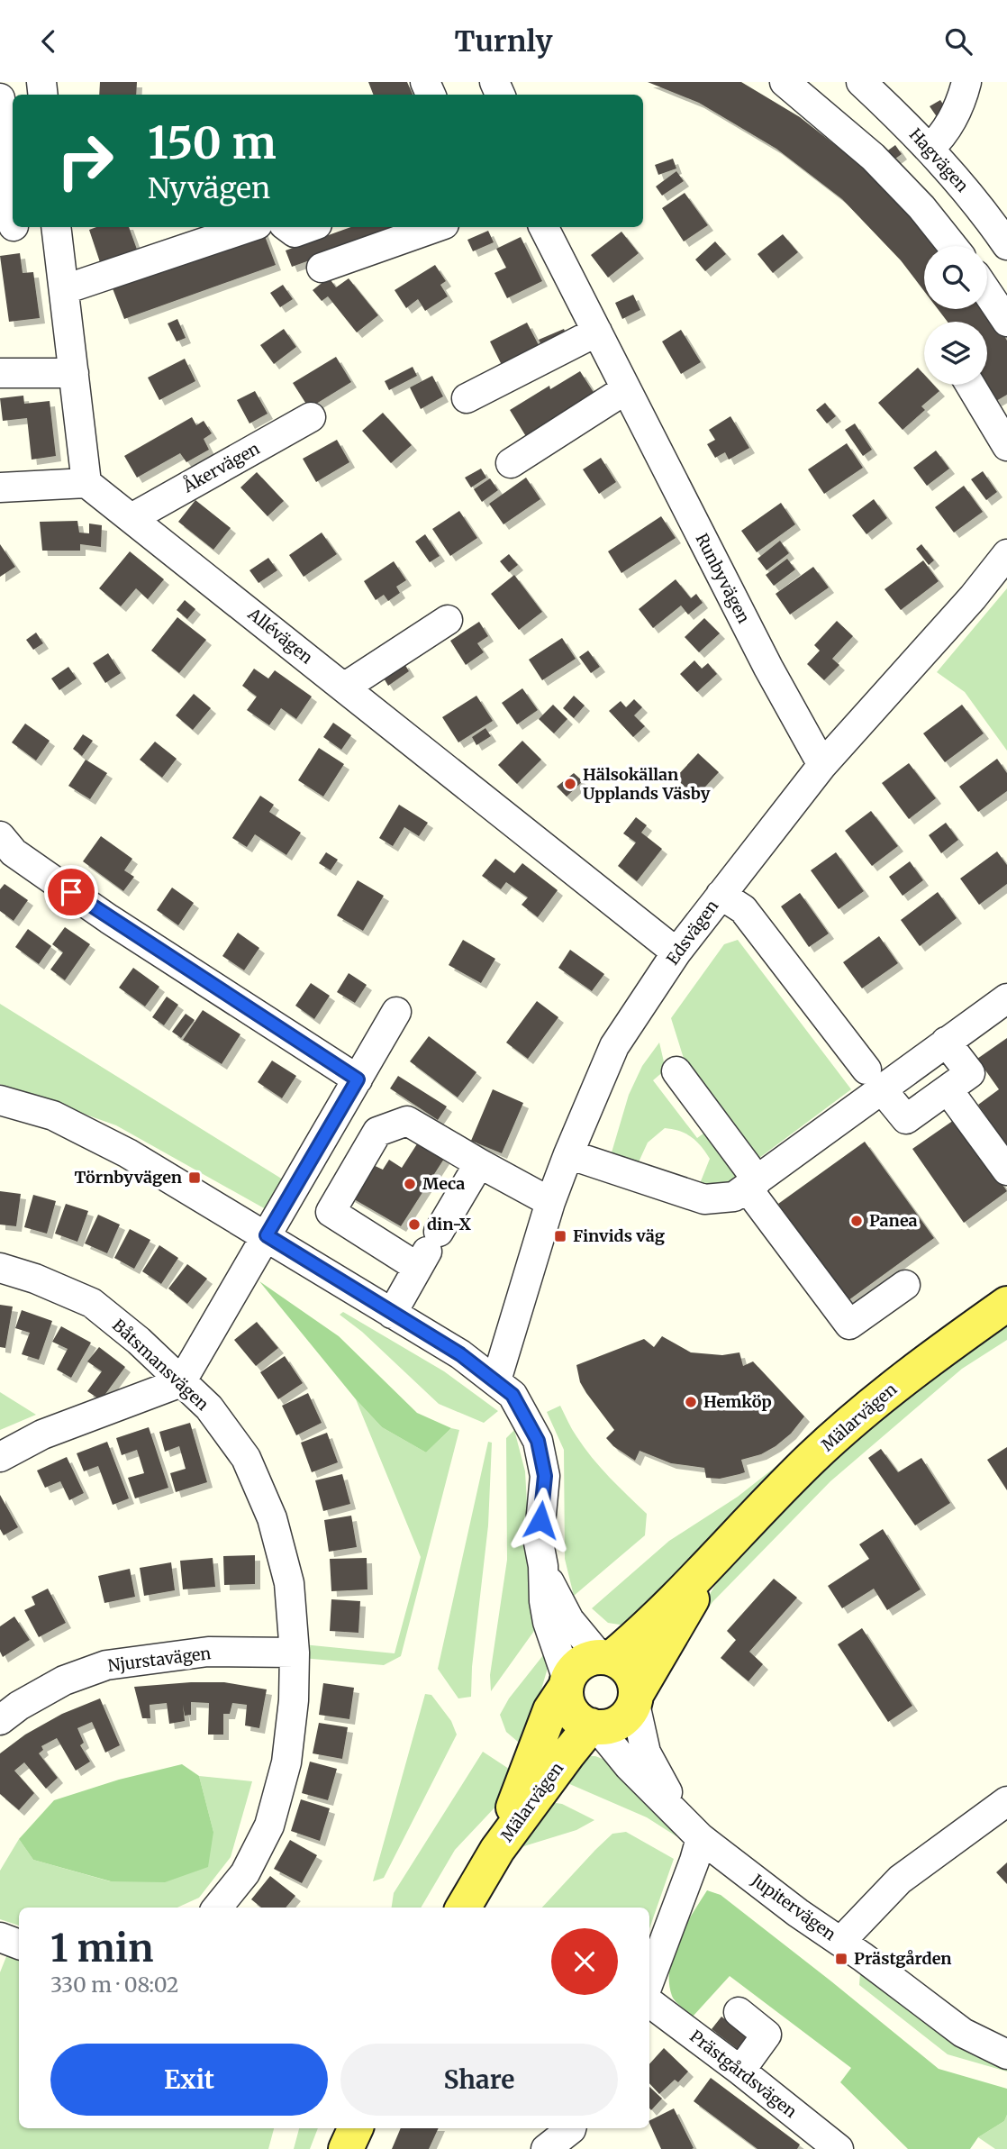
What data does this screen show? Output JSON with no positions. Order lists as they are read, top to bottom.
{
  "streets": {
    "main road": ["Mälarvägen"],
    "street": [
      "Hagvägen",
      "Åkervägen",
      "Runbyvägen",
      "Allévägen",
      "Edsvägen",
      "Båtsmansvägen",
      "Njurstavägen",
      "Jupitervägen",
      "Prästgårdsvägen"
    ]
  },
  "crossings": [
    ["Åkervägen", "Allévägen"],
    ["Runbyvägen", "Edsvägen"],
    ["Allévägen", "Edsvägen"],
    ["Båtsmansvägen", "Njurstavägen"],
    ["Mälarvägen", "Jupitervägen"]
  ],
  "places": {
    "other": [
      "Hälsokällan Upplands Väsby",
      "Meca",
      "Panea",
      "din-X",
      "Hemköp"
    ],
    "transit": ["Törnbyvägen", "Finvids väg", "Prästgården"]
  },
  "page": {
    "header": "Turnly",
    "turn": ["150 m", "Nyvägen"],
    "heading": ["1 min", "330 m · 08:02"],
    "buttons": ["Exit", "Share"]
  }
}
